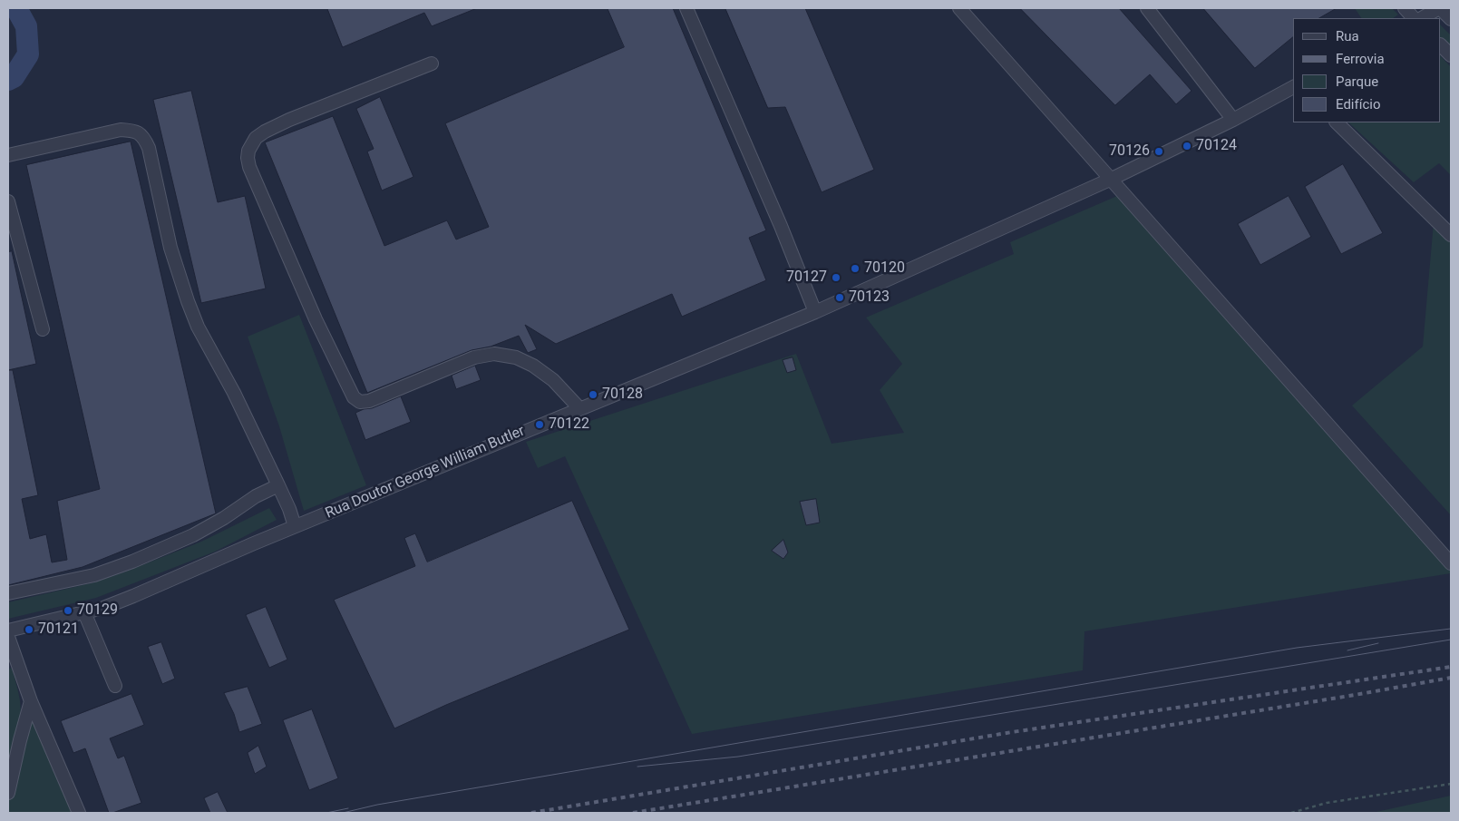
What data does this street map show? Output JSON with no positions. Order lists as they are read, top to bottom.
{
  "streets": {
    "street": ["Rua Doutor George William Butler"]
  },
  "places": [
    "70124",
    "70126",
    "70120",
    "70127",
    "70123",
    "70128",
    "70122",
    "70129",
    "70121"
  ],
  "legend": [
    "Rua",
    "Ferrovia",
    "Parque",
    "Edifício"
  ]
}
